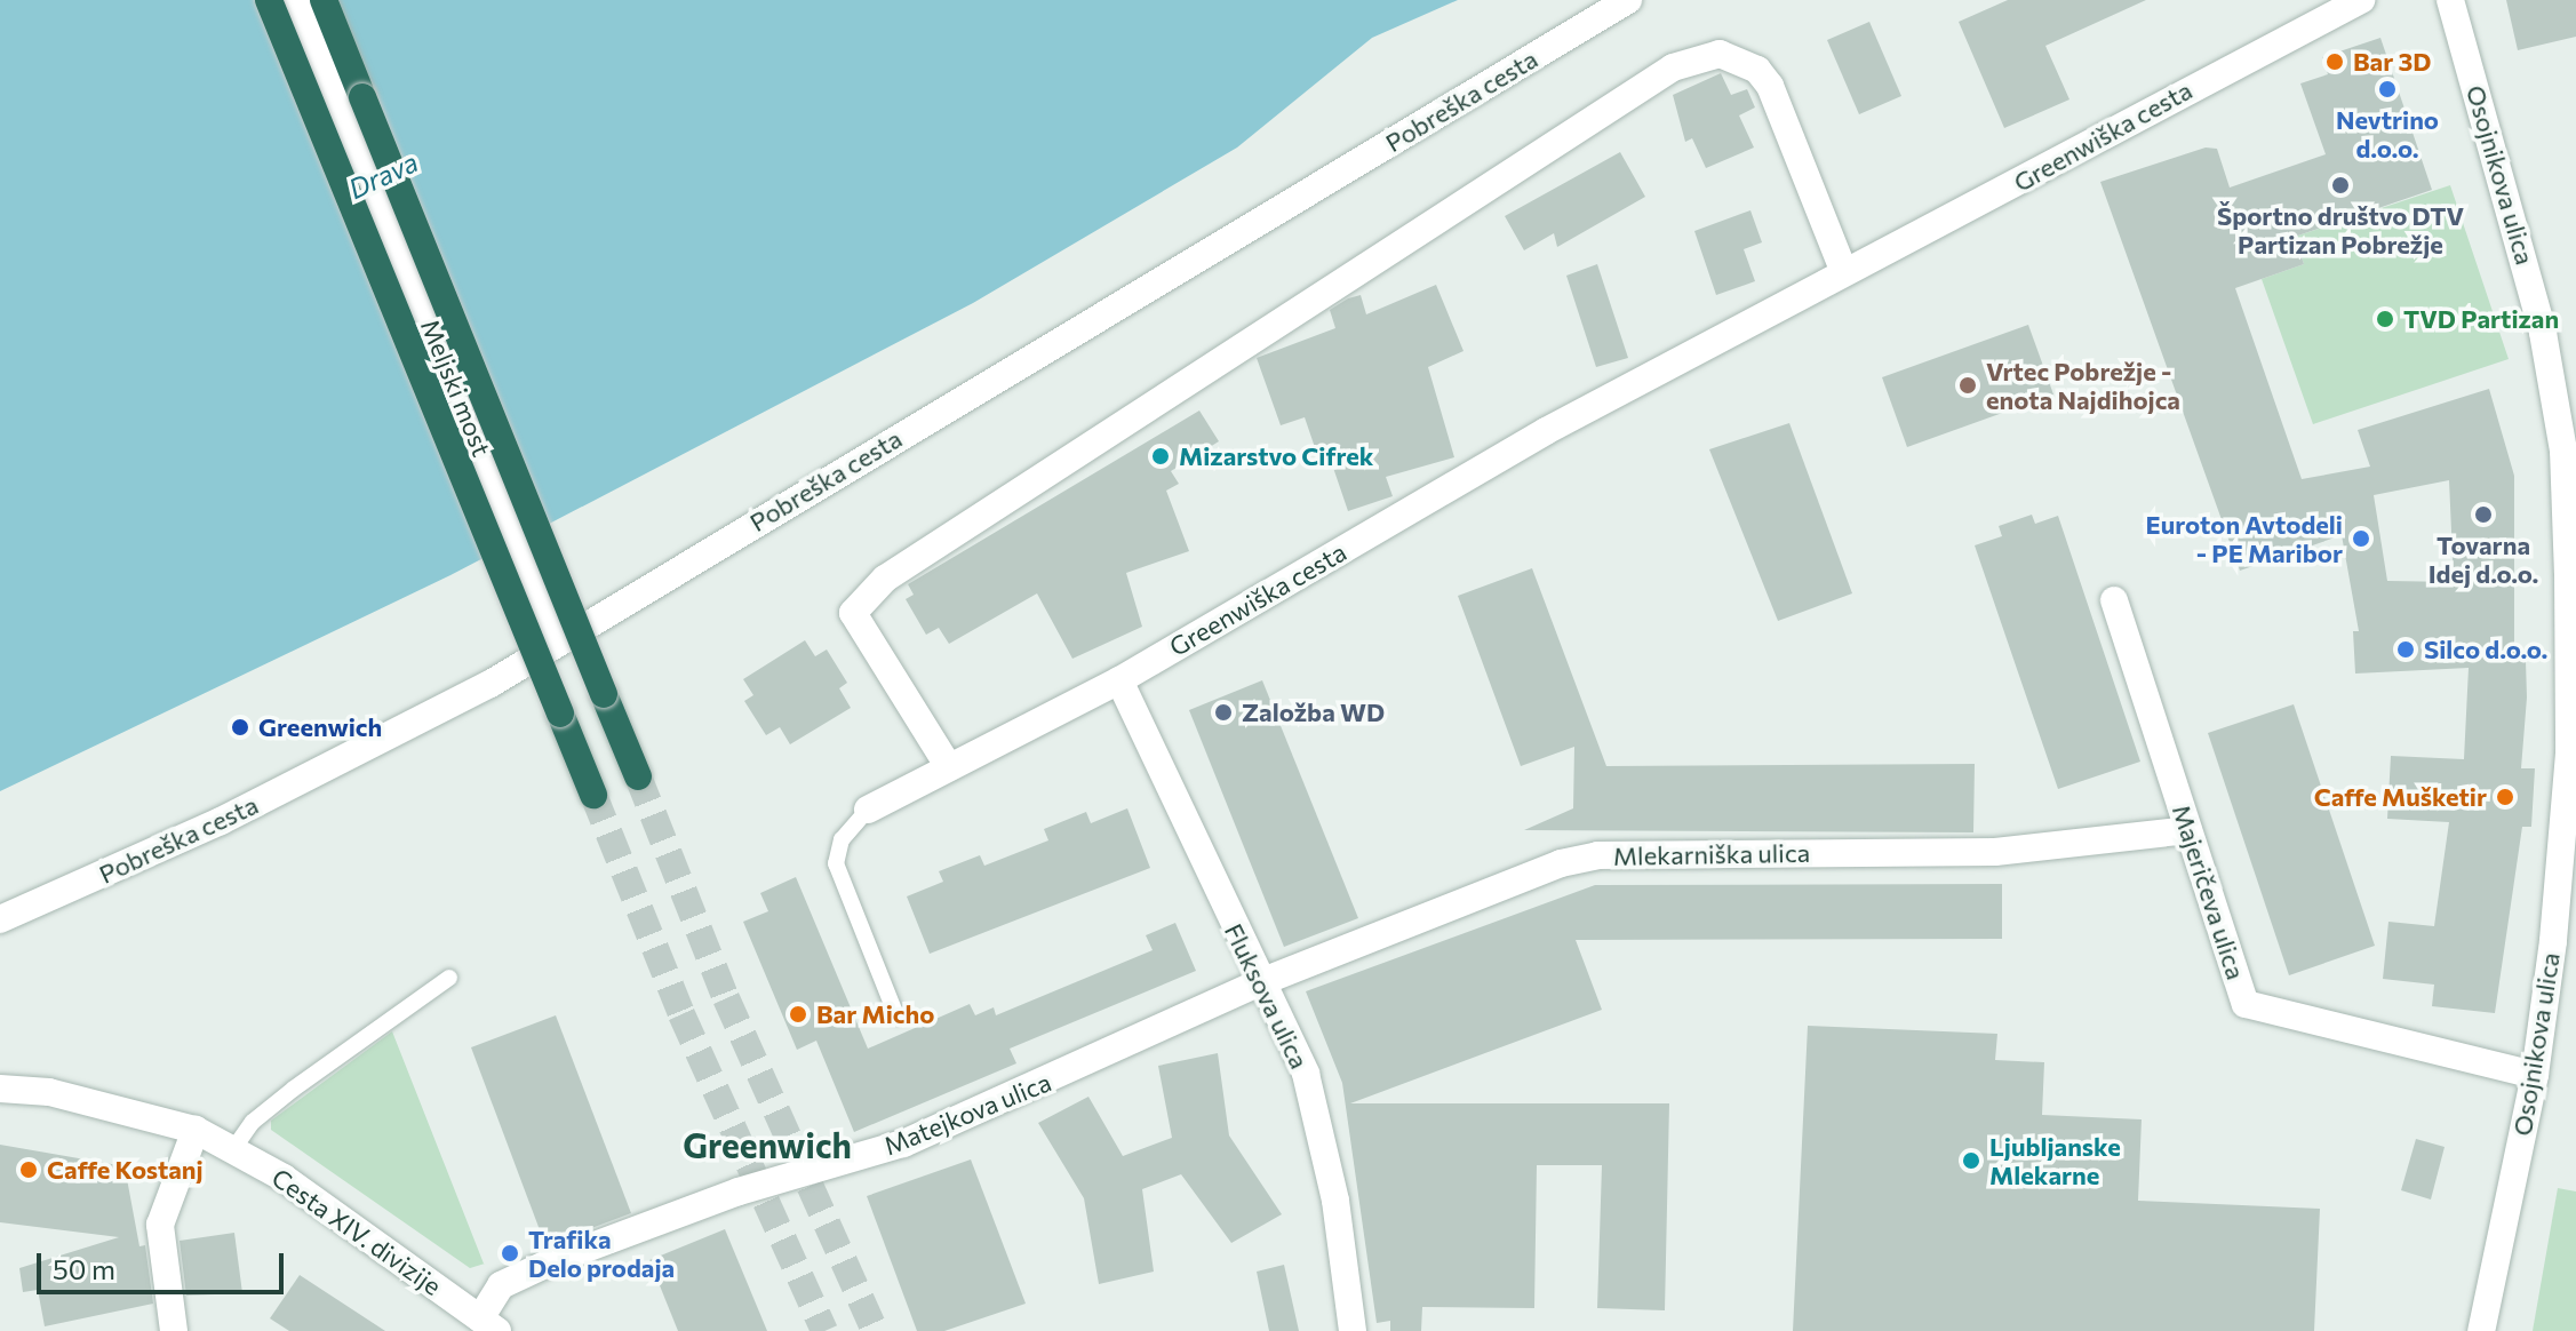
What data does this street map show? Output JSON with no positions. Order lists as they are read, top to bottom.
{
  "streets": {
    "highway": ["Meljski most"],
    "street": [
      "Pobreška cesta",
      "Greenwiška cesta",
      "Osojnikova ulica",
      "Mlekarniška ulica",
      "Majeričeva ulica",
      "Fluksova ulica",
      "Matejkova ulica",
      "Cesta XIV. divizije"
    ]
  },
  "crossings": [
    ["Pobreška cesta", "Meljski most"],
    ["Greenwiška cesta", "Fluksova ulica"],
    ["Osojnikova ulica", "Majeričeva ulica"],
    ["Mlekarniška ulica", "Majeričeva ulica"],
    ["Mlekarniška ulica", "Fluksova ulica"],
    ["Mlekarniška ulica", "Matejkova ulica"],
    ["Fluksova ulica", "Matejkova ulica"],
    ["Matejkova ulica", "Cesta XIV. divizije"]
  ],
  "districts": ["Greenwich"],
  "water": ["Drava"],
  "places": [
    "Bar 3D",
    "Nevtrino d.o.o.",
    "Športno društvo DTV Partizan Pobrežje",
    "TVD Partizan",
    "Vrtec Pobrežje - enota Najdihojca",
    "Mizarstvo Cifrek",
    "Tovarna Idej d.o.o.",
    "Euroton Avtodeli - PE Maribor",
    "Silco d.o.o.",
    "Založba WD",
    "Greenwich",
    "Caffe Mušketir",
    "Bar Micho",
    "Ljubljanske Mlekarne",
    "Caffe Kostanj",
    "Trafika Delo prodaja"
  ],
  "scale_bar": "50 m"
}
